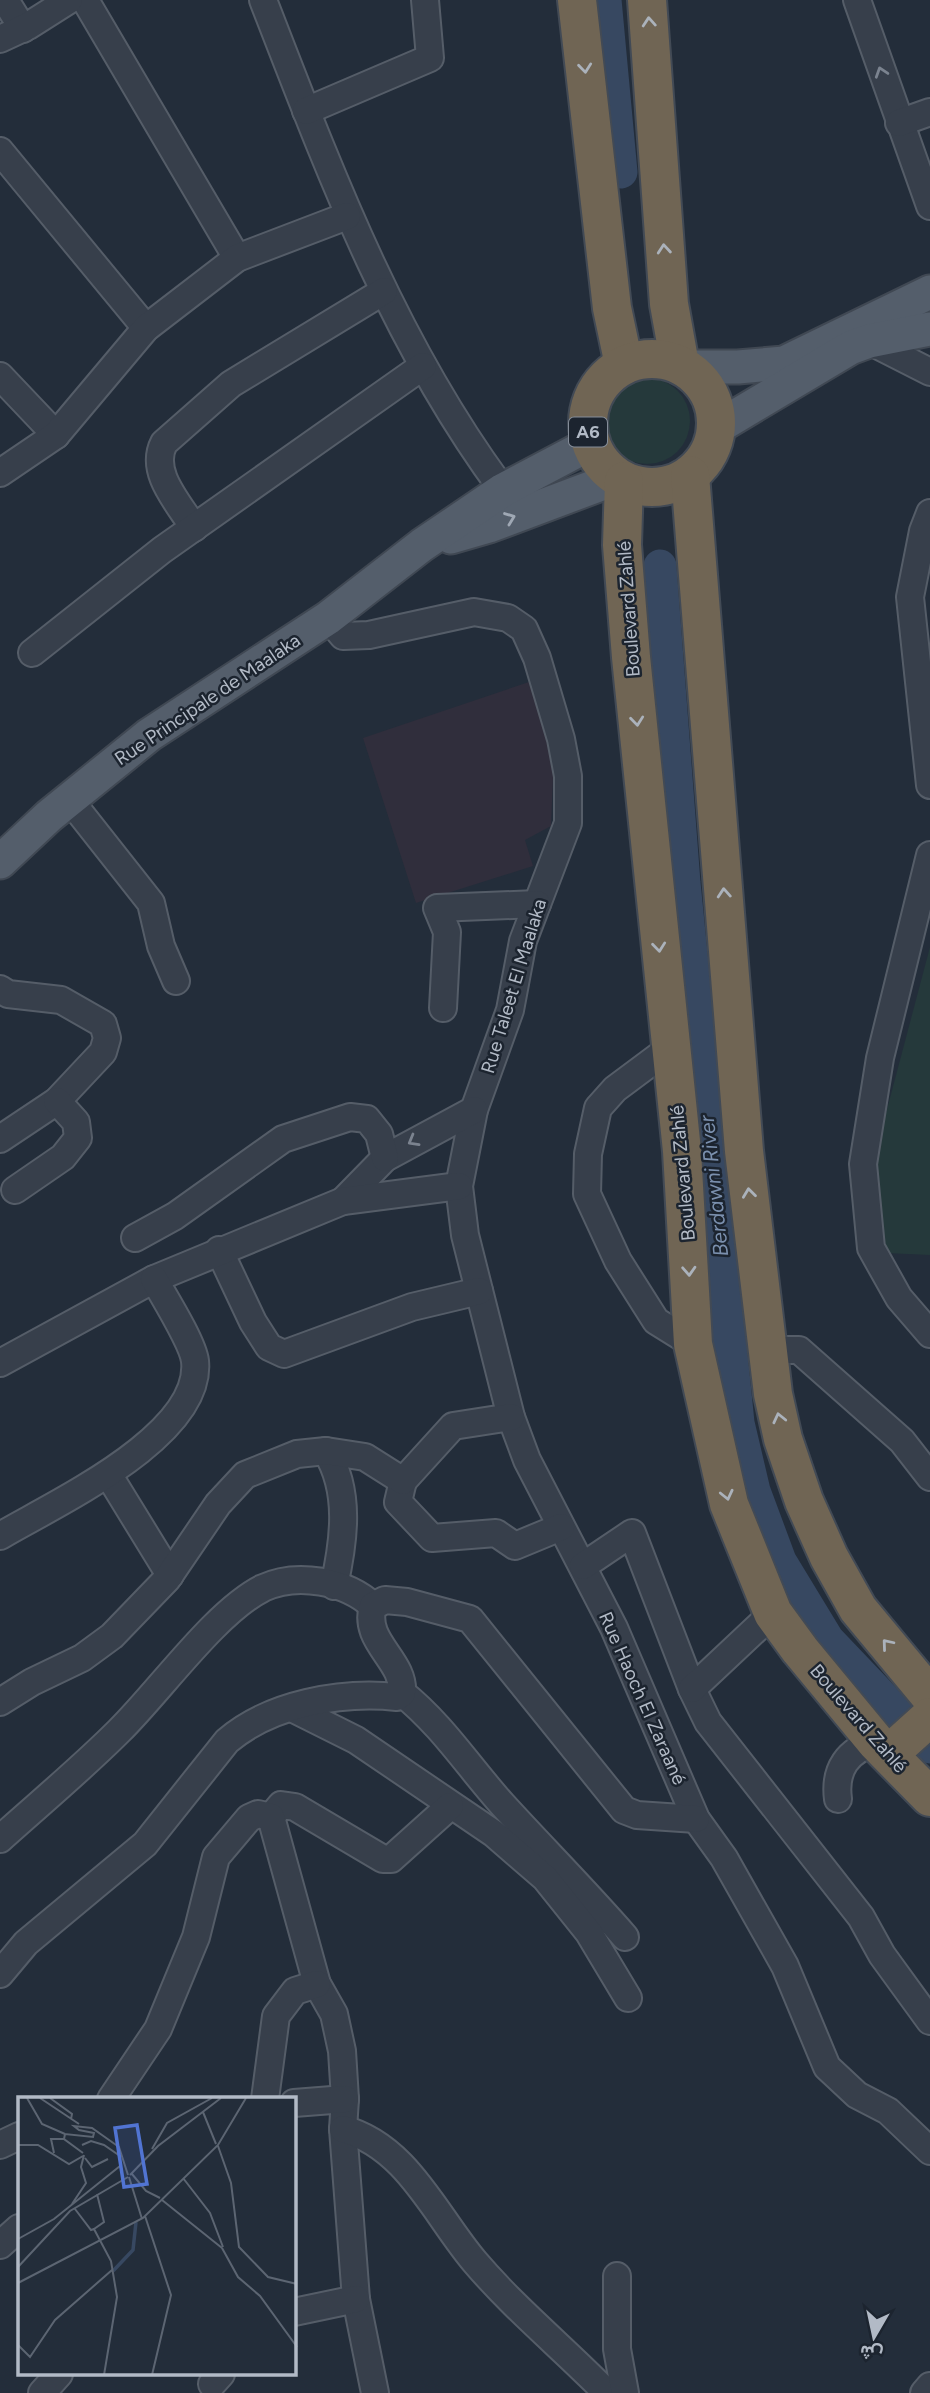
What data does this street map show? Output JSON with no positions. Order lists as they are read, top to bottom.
{
  "streets": {
    "highway": ["A6", "Boulevard Zahlé"],
    "main road": ["Rue Principale de Maalaka"],
    "street": ["Rue Taleet El Maalaka", "Rue Haoch El Zaraané"]
  },
  "crossings": [
    ["A6", "Boulevard Zahlé"],
    ["A6", "Rue Principale de Maalaka"],
    ["Boulevard Zahlé", "Rue Principale de Maalaka"],
    ["Rue Principale de Maalaka", "Rue Taleet El Maalaka"],
    ["Rue Taleet El Maalaka", "Rue Haoch El Zaraané"]
  ],
  "water": ["Berdawni River"],
  "north": "bottom"
}
